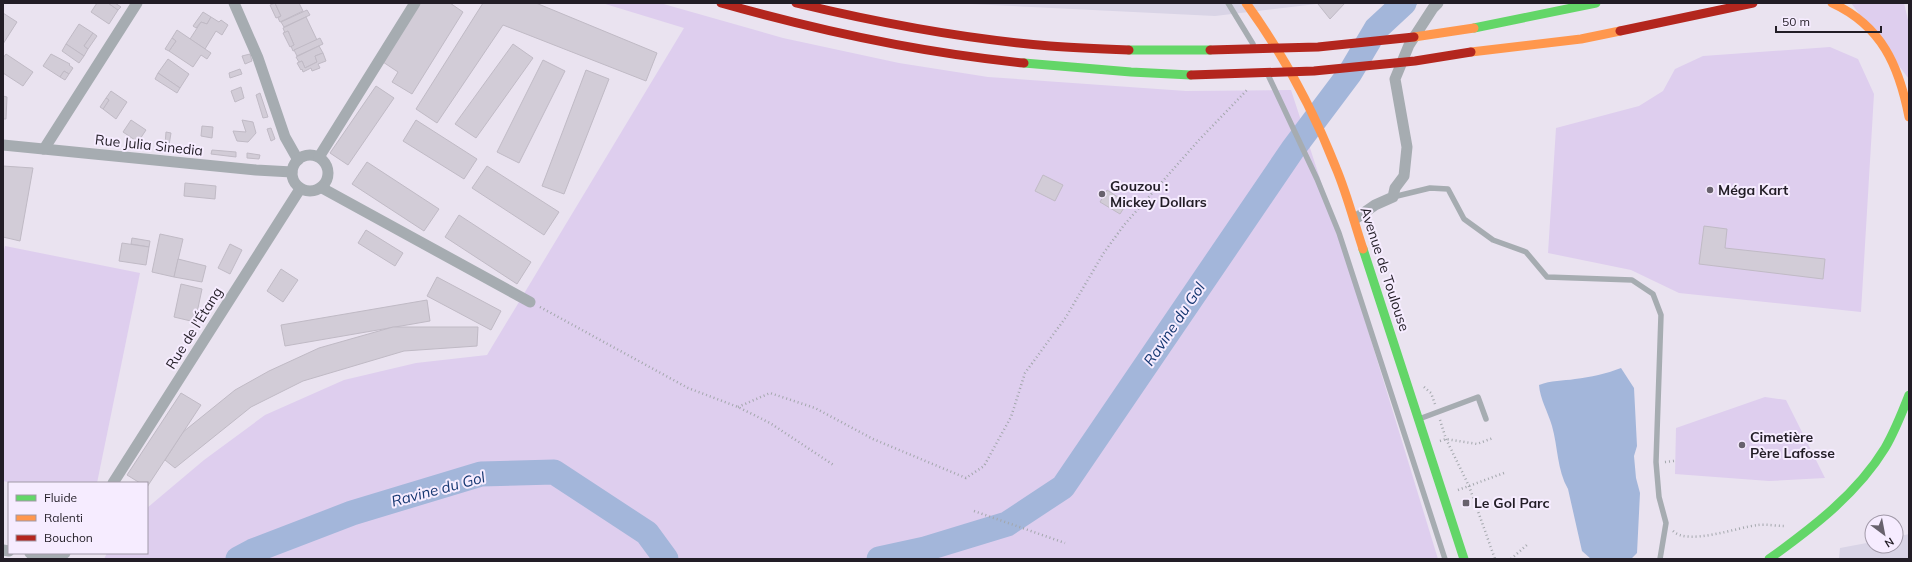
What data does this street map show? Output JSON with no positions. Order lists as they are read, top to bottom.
{
  "streets": {
    "main road": ["Avenue de Toulouse"],
    "street": ["Rue Julia Sinedia", "Rue de l'Étang"]
  },
  "crossings": [
    ["Rue Julia Sinedia", "Rue de l'Étang"]
  ],
  "water": ["Ravine du Gol"],
  "places": {
    "other": ["Méga Kart", "Gouzou : Mickey Dollars", "Cimetière Père Lafosse"],
    "transit": ["Le Gol Parc"]
  },
  "legend": ["Fluide", "Ralenti", "Bouchon"],
  "scale_bar": "50 m",
  "north": "bottom right"
}
